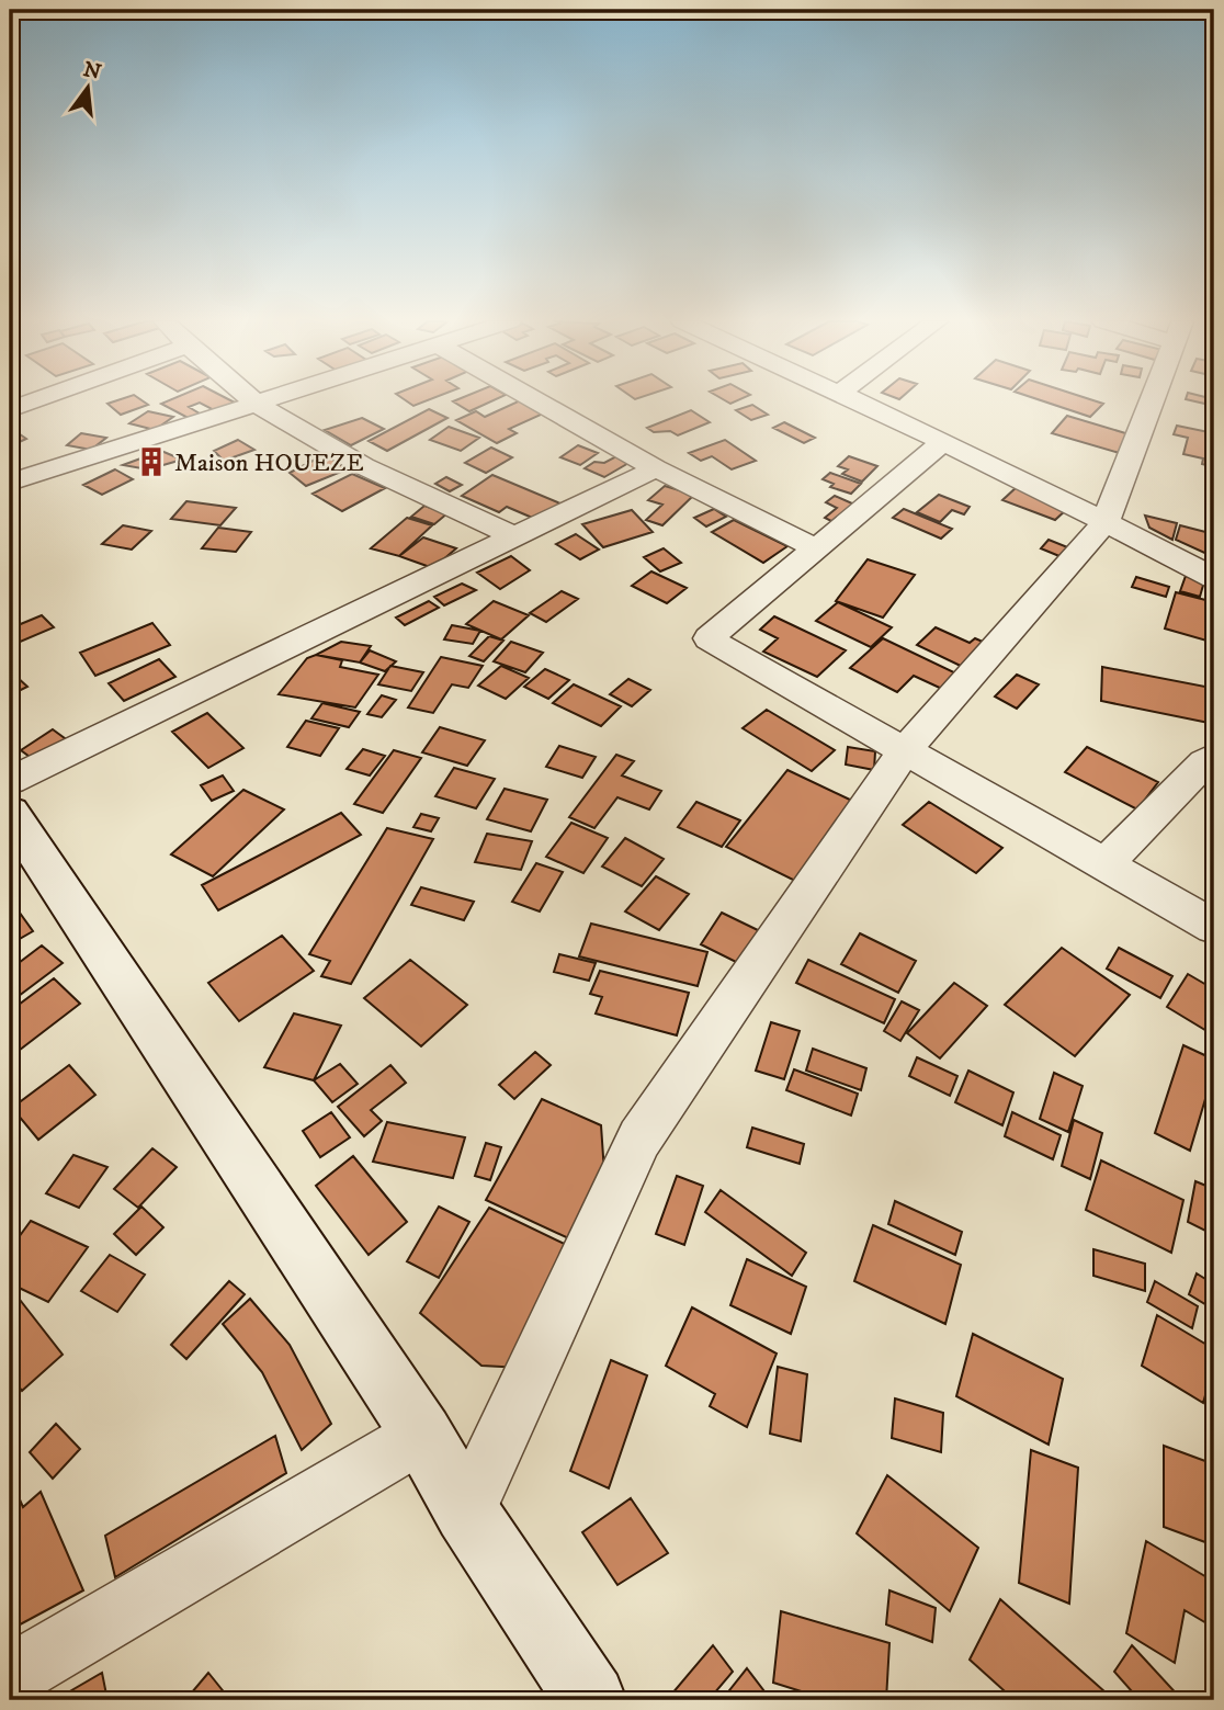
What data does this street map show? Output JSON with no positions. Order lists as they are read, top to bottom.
{
  "places": {
    "building": ["Maison HOUEZE"]
  },
  "north": "top"
}
